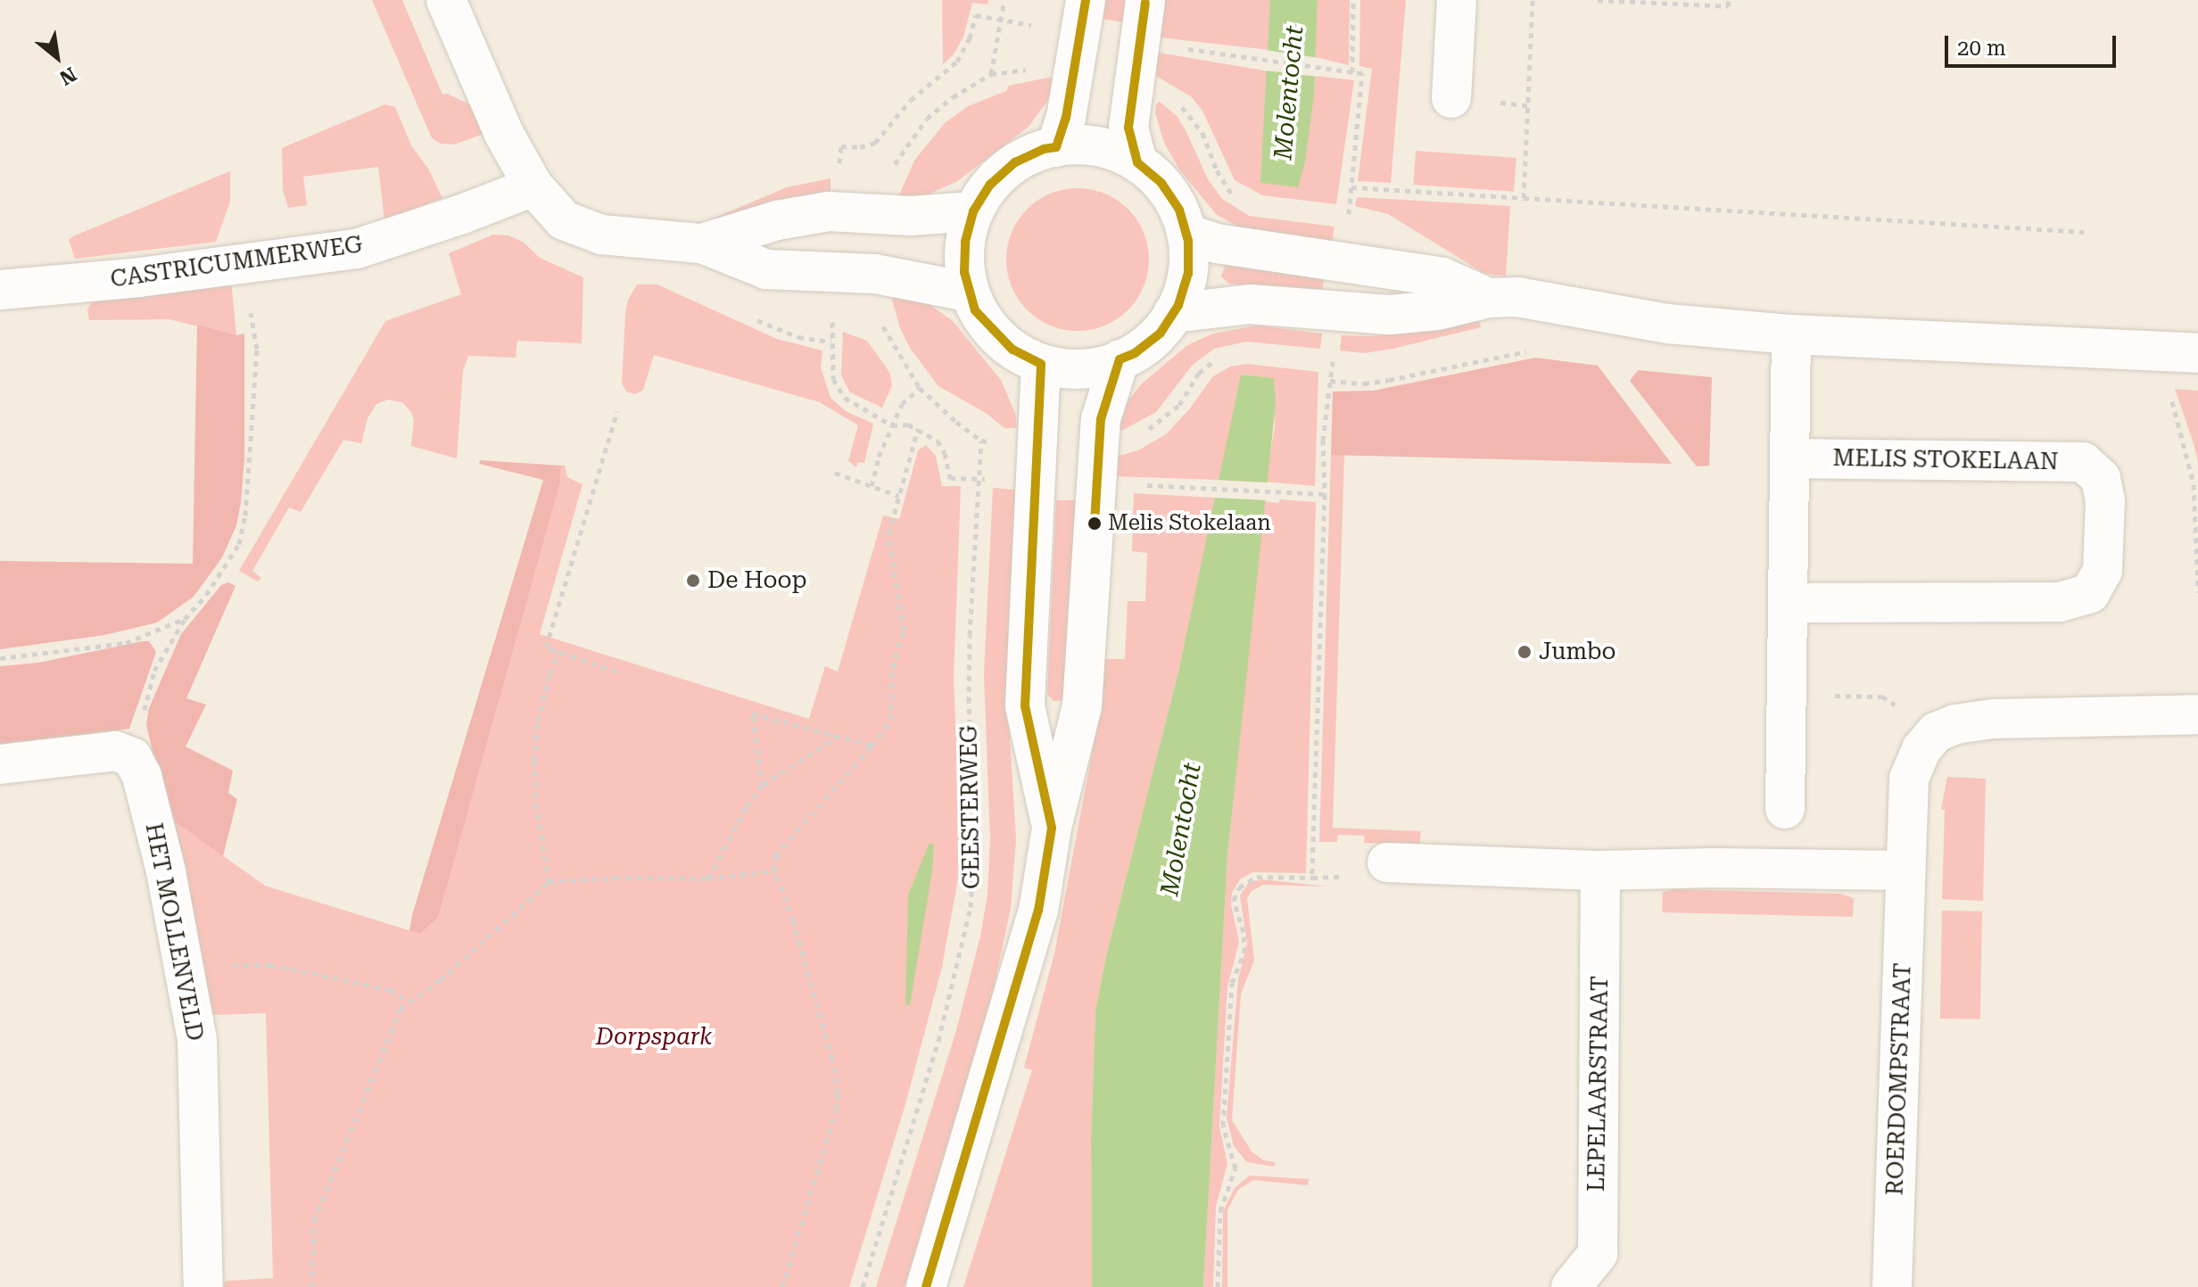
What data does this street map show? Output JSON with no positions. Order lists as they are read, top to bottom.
{
  "streets": {
    "street": [
      "CASTRICUMMERWEG",
      "MELIS STOKELAAN",
      "HET MOLLENVELD",
      "ROERDOMPSTRAAT",
      "LEPELAARSTRAAT"
    ],
    "path": ["GEESTERWEG"]
  },
  "water": ["Molentocht"],
  "parks": ["Dorpspark"],
  "places": ["Melis Stokelaan", "De Hoop", "Jumbo"],
  "scale_bar": "20 m",
  "north": "bottom right"
}
